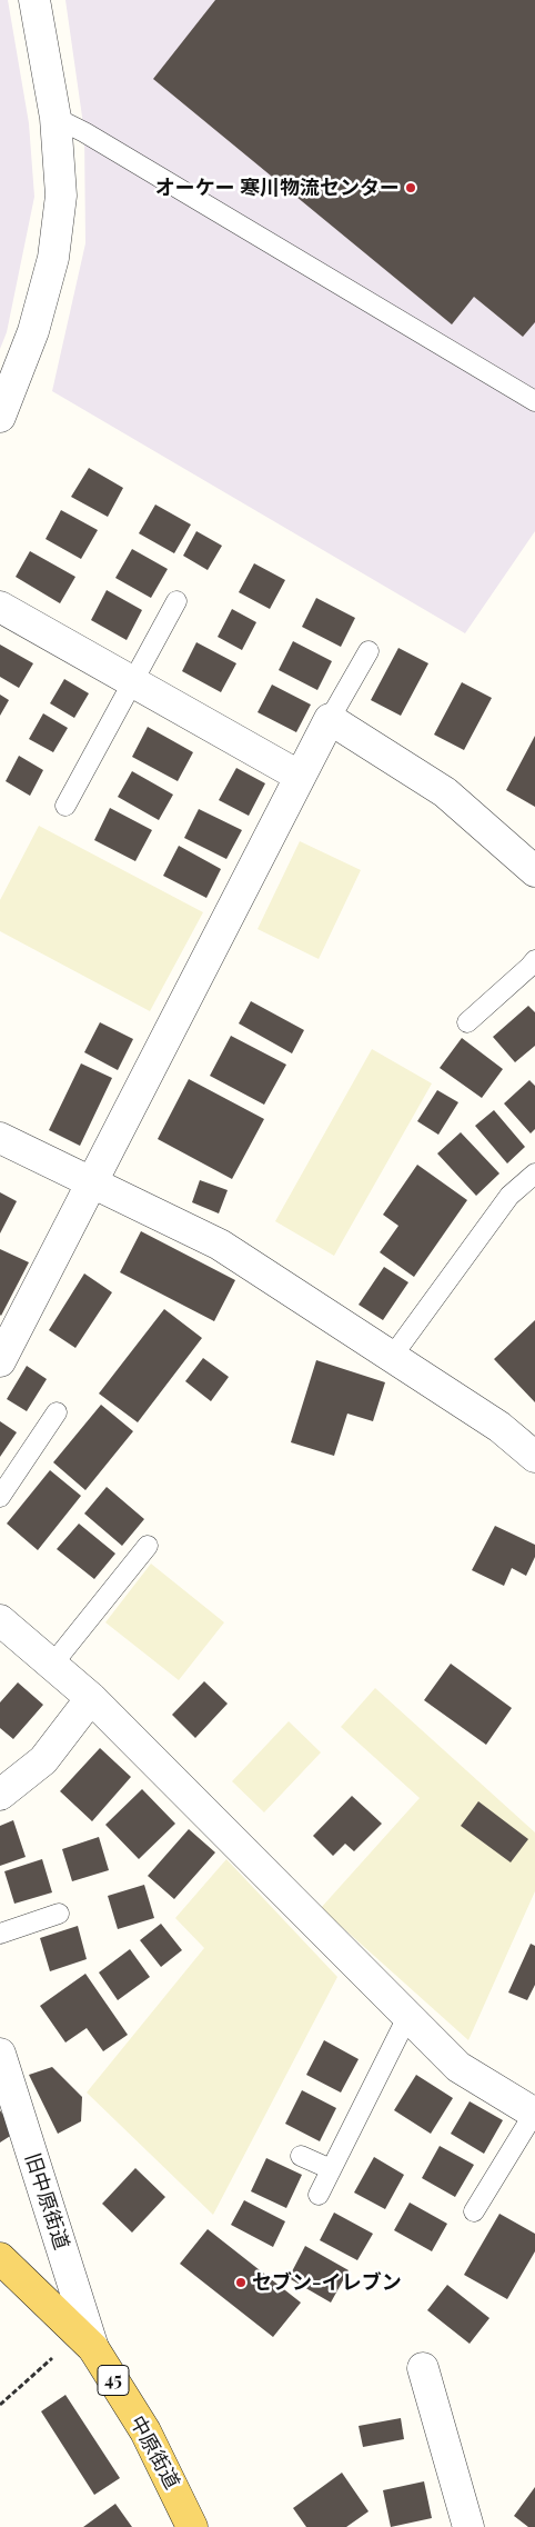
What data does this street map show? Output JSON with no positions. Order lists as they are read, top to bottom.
{
  "streets": {
    "main road": ["45", "中原街道"],
    "street": ["旧中原街道"]
  },
  "crossings": [
    ["旧中原街道", "中原街道"]
  ],
  "places": ["オーケー 寒川物流センター", "セブン-イレブン"]
}
